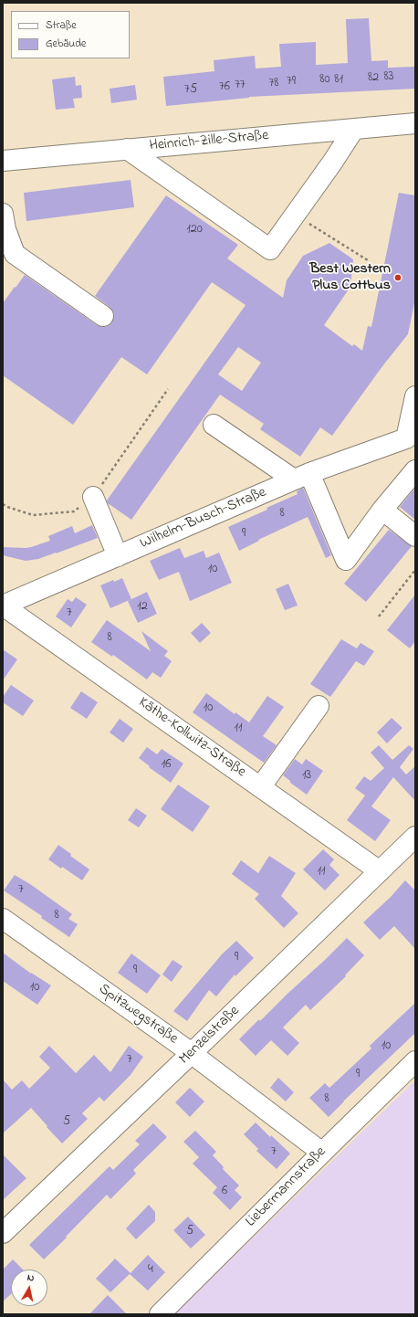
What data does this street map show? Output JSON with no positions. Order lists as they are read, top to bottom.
{
  "streets": {
    "street": [
      "Heinrich-Zille-Straße",
      "Wilhelm-Busch-Straße",
      "Käthe-Kollwitz-Straße",
      "Spitzwegstraße",
      "Menzelstraße",
      "Liebermannstraße"
    ]
  },
  "crossings": [
    ["Wilhelm-Busch-Straße", "Käthe-Kollwitz-Straße"],
    ["Käthe-Kollwitz-Straße", "Menzelstraße"],
    ["Spitzwegstraße", "Menzelstraße"],
    ["Spitzwegstraße", "Liebermannstraße"]
  ],
  "places": ["Best Western Plus Cottbus"],
  "house_numbers": [
    "83",
    "82",
    "80",
    "81",
    "79",
    "78",
    "77",
    "76",
    "75",
    "120",
    "8",
    "9",
    "10",
    "12",
    "7",
    "8",
    "10",
    "11",
    "16",
    "13",
    "11",
    "7",
    "8",
    "9",
    "9",
    "10",
    "10",
    "7",
    "9",
    "8",
    "5",
    "7",
    "6",
    "5",
    "4"
  ],
  "legend": ["Straße", "Gebäude"],
  "north": "top"
}
